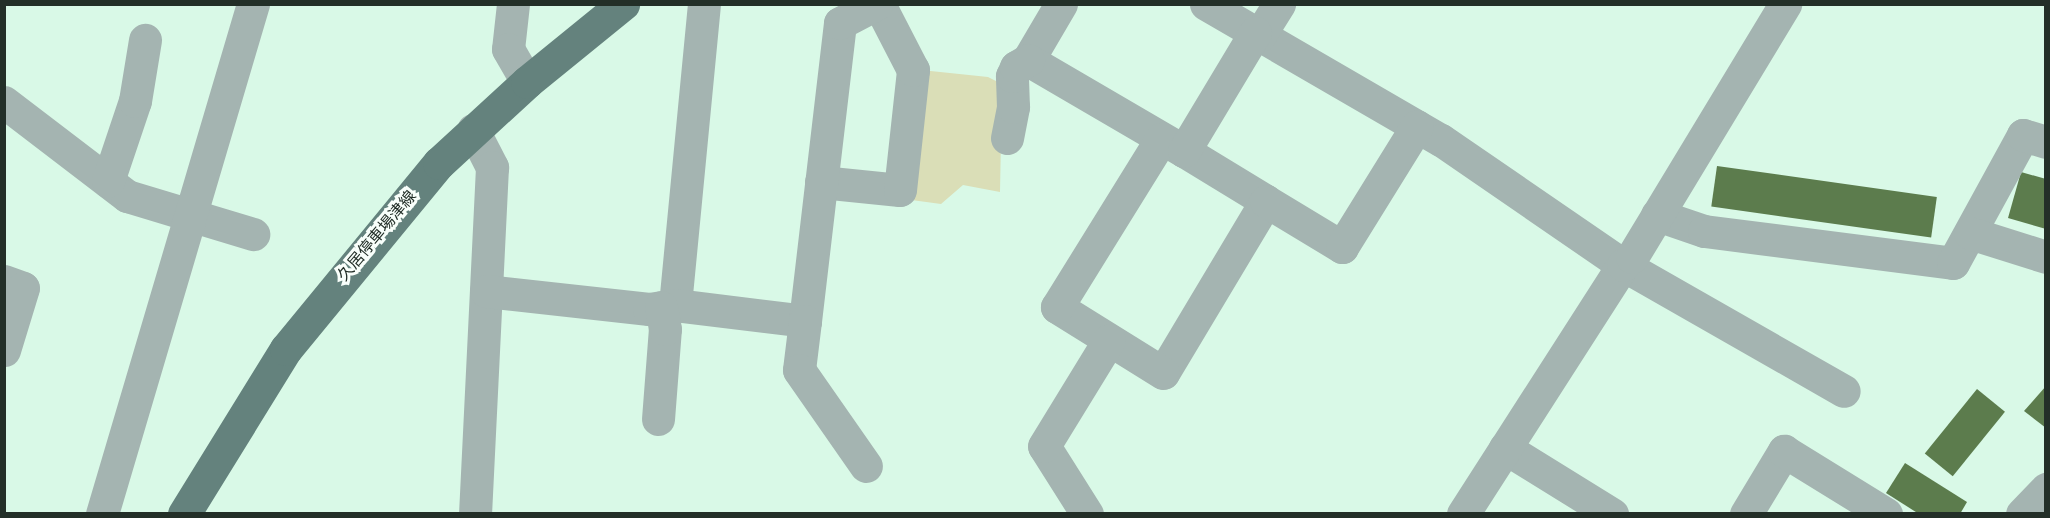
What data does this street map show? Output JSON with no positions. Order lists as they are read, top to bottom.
{
  "streets": {
    "main road": ["久居停車場津線"]
  }
}
